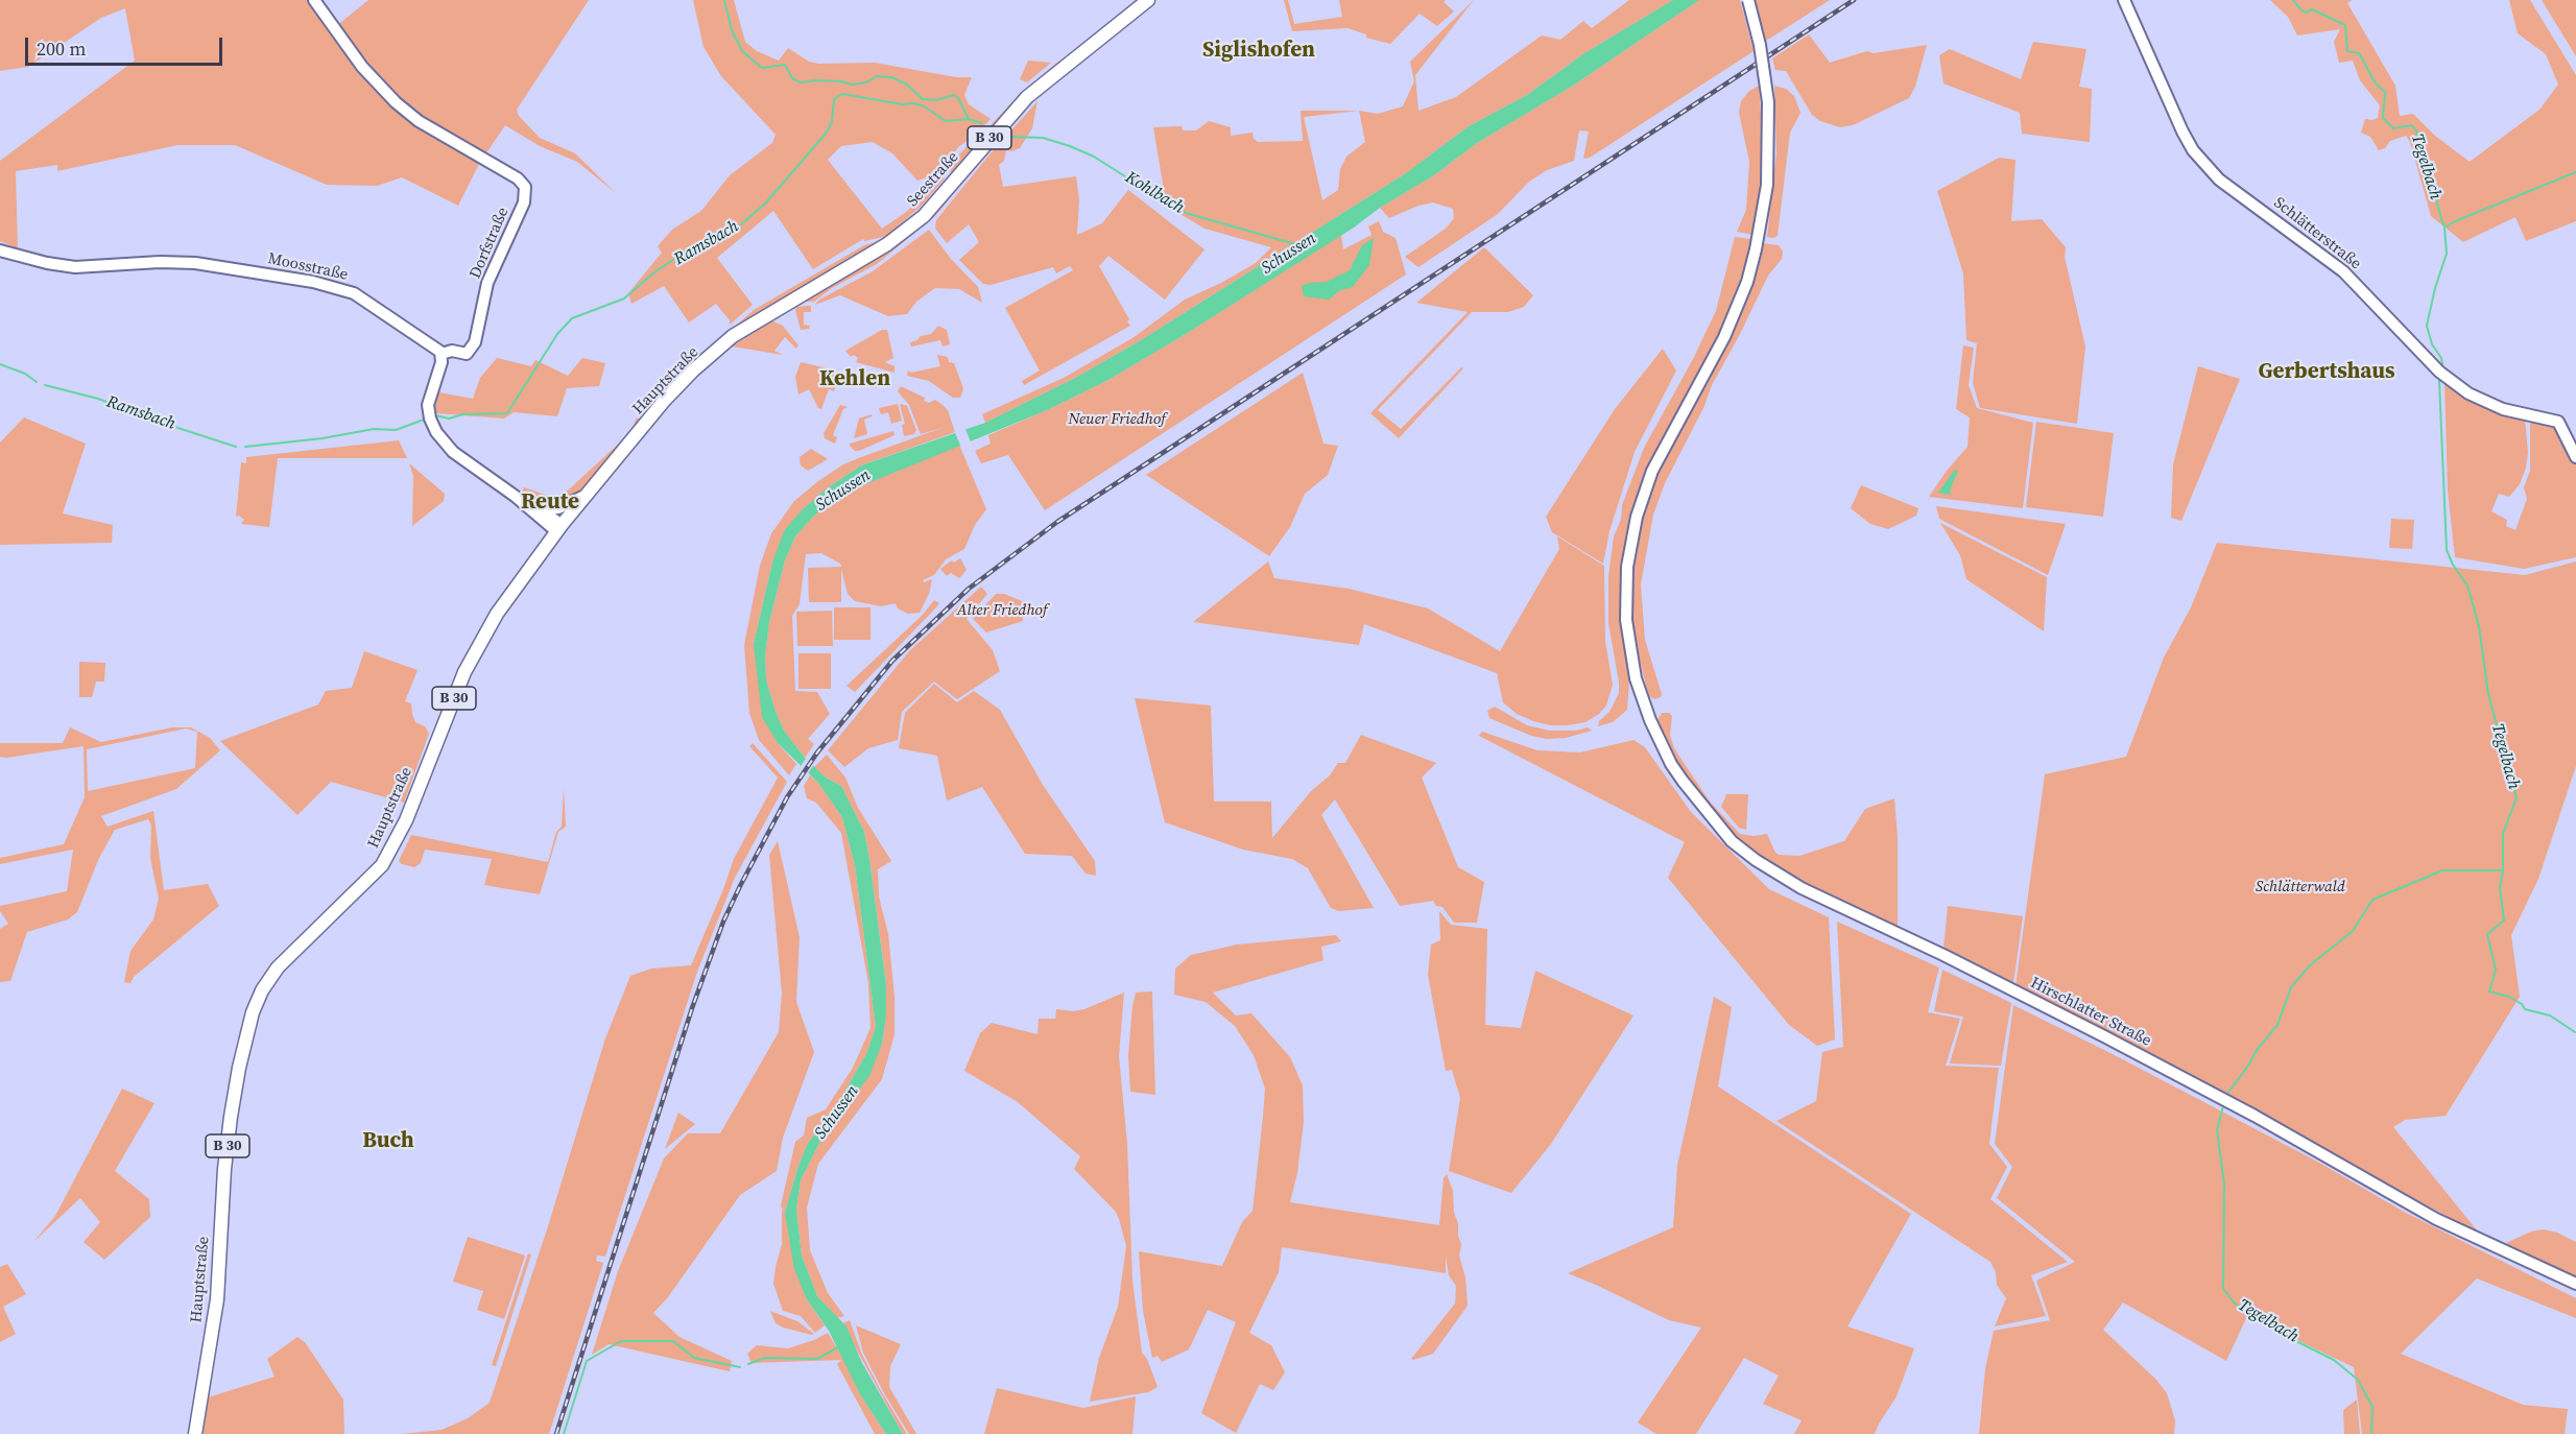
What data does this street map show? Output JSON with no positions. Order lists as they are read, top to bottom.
{
  "streets": {
    "main road": ["B 30", "Seestraße", "Hauptstraße"],
    "street": [
      "Schlätterstraße",
      "Dorfstraße",
      "Moosstraße",
      "Hirschlatter Straße"
    ]
  },
  "crossings": [
    ["Seestraße", "Hauptstraße"],
    ["Dorfstraße", "Moosstraße"]
  ],
  "districts": [
    "Siglishofen",
    "Gerbertshaus",
    "Kehlen",
    "Reute",
    "Buch"
  ],
  "water": [
    "Tegelbach",
    "Kohlbach",
    "Ramsbach",
    "Schussen"
  ],
  "parks": ["Neuer Friedhof", "Alter Friedhof", "Schlätterwald"],
  "scale_bar": "200 m"
}
